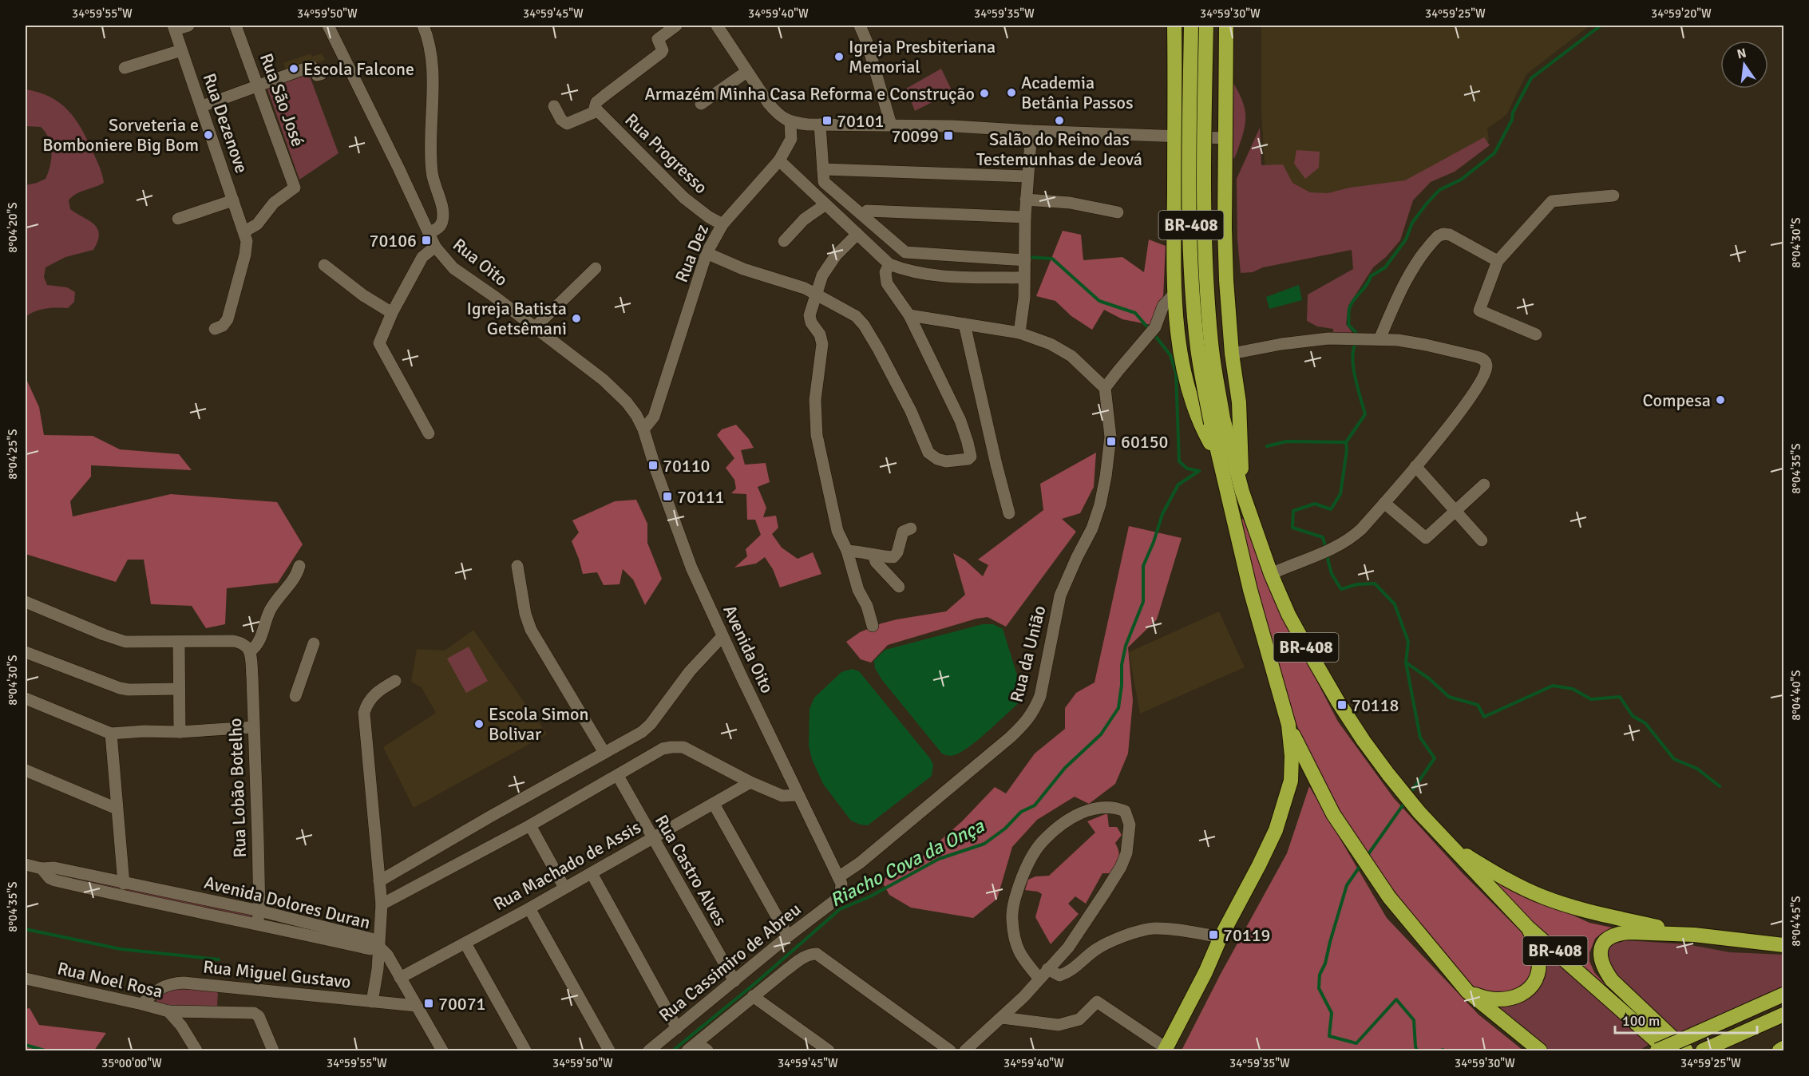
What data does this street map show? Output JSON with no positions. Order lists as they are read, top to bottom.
{
  "streets": {
    "highway": ["BR-408"],
    "street": [
      "Rua São José",
      "Rua Dezenove",
      "Rua Progresso",
      "Rua Dez",
      "Rua Oito",
      "Avenida Oito",
      "Rua da União",
      "Rua Lobão Botelho",
      "Rua Machado de Assis",
      "Rua Castro Alves",
      "Avenida Dolores Duran",
      "Rua Cassimiro de Abreu",
      "Rua Miguel Gustavo",
      "Rua Noel Rosa"
    ]
  },
  "crossings": [
    ["Rua São José", "Rua Dezenove"],
    ["Rua Progresso", "Rua Dez"],
    ["Rua Dez", "Rua Oito"],
    ["Rua Dez", "Avenida Oito"],
    ["Rua Oito", "Avenida Oito"],
    ["Avenida Oito", "Rua da União"],
    ["Avenida Oito", "Rua Cassimiro de Abreu"],
    ["Rua da União", "Rua Cassimiro de Abreu"],
    ["Rua Lobão Botelho", "Avenida Dolores Duran"],
    ["Rua Machado de Assis", "Rua Castro Alves"],
    ["Rua Castro Alves", "Rua Cassimiro de Abreu"],
    ["Rua Miguel Gustavo", "Rua Noel Rosa"]
  ],
  "water": ["Riacho Cova da Onça"],
  "places": {
    "other": [
      "Igreja Presbiteriana Memorial",
      "Escola Falcone",
      "Academia Betânia Passos",
      "Armazém Minha Casa Reforma e Construção",
      "Salão do Reino das Testemunhas de Jeová",
      "Sorveteria e Bomboniere Big Bom",
      "Igreja Batista Getsêmani",
      "Compesa",
      "Escola Simon Bolivar"
    ],
    "transit": [
      "70101",
      "70099",
      "70106",
      "60150",
      "70110",
      "70111",
      "70118",
      "70119",
      "70071"
    ]
  },
  "scale_bar": "100 m",
  "north": "top",
  "coordinates": [
    "34°59'55\"W",
    "34°59'50\"W",
    "34°59'45\"W",
    "34°59'40\"W",
    "34°59'35\"W",
    "34°59'30\"W",
    "34°59'25\"W",
    "34°59'20\"W",
    "8°04'20\"S",
    "8°04'30\"S",
    "8°04'25\"S",
    "8°04'35\"S",
    "8°04'40\"S",
    "8°04'45\"S",
    "35°00'00\"W"
  ]
}
